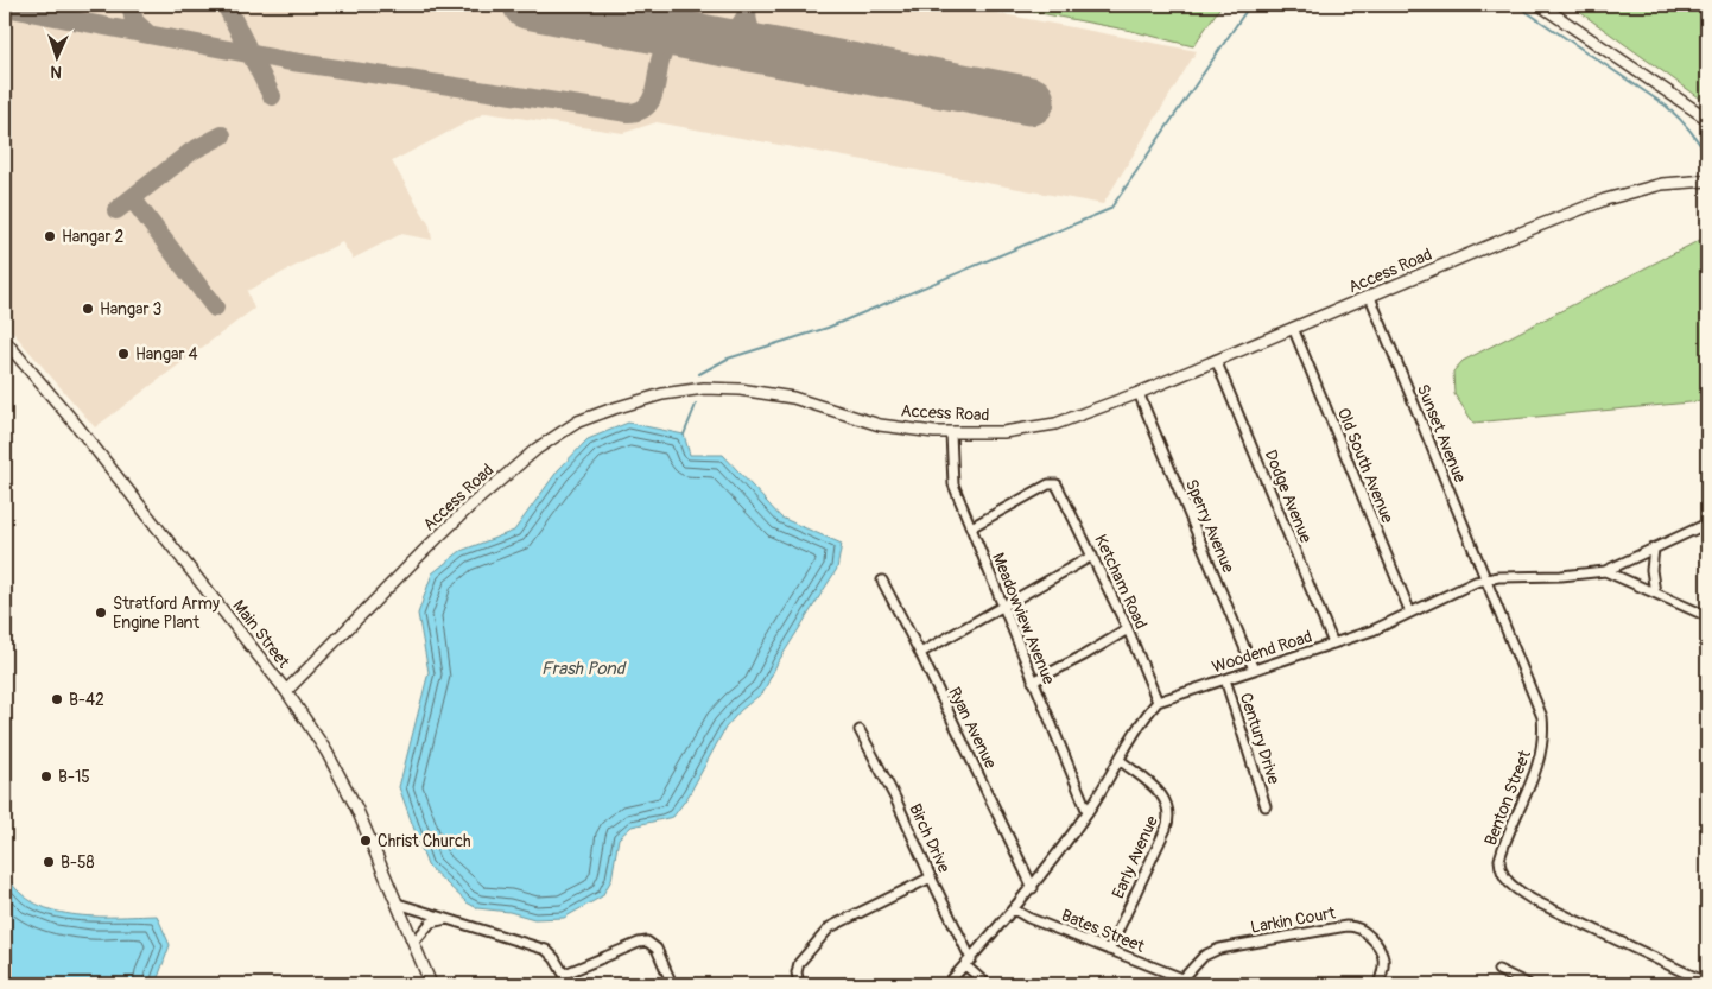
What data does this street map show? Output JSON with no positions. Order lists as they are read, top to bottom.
{
  "streets": {
    "main road": ["Access Road", "Main Street"],
    "street": [
      "Sunset Avenue",
      "Old South Avenue",
      "Dodge Avenue",
      "Sperry Avenue",
      "Ketcham Road",
      "Meadowview Avenue",
      "Woodend Road",
      "Ryan Avenue",
      "Century Drive",
      "Benton Street",
      "Birch Drive",
      "Early Avenue",
      "Larkin Court",
      "Bates Street"
    ]
  },
  "crossings": [
    ["Access Road", "Sunset Avenue"],
    ["Access Road", "Old South Avenue"],
    ["Access Road", "Dodge Avenue"],
    ["Access Road", "Sperry Avenue"],
    ["Access Road", "Meadowview Avenue"],
    ["Access Road", "Main Street"],
    ["Sunset Avenue", "Woodend Road"],
    ["Sunset Avenue", "Benton Street"],
    ["Old South Avenue", "Woodend Road"],
    ["Dodge Avenue", "Woodend Road"],
    ["Sperry Avenue", "Woodend Road"],
    ["Ketcham Road", "Meadowview Avenue"],
    ["Ketcham Road", "Woodend Road"],
    ["Woodend Road", "Century Drive"],
    ["Woodend Road", "Benton Street"],
    ["Early Avenue", "Bates Street"],
    ["Larkin Court", "Bates Street"]
  ],
  "water": ["Frash Pond"],
  "places": [
    "Hangar 2",
    "Hangar 3",
    "Hangar 4",
    "Stratford Army Engine Plant",
    "B-42",
    "B-15",
    "Christ Church",
    "B-58"
  ],
  "north": "bottom"
}
